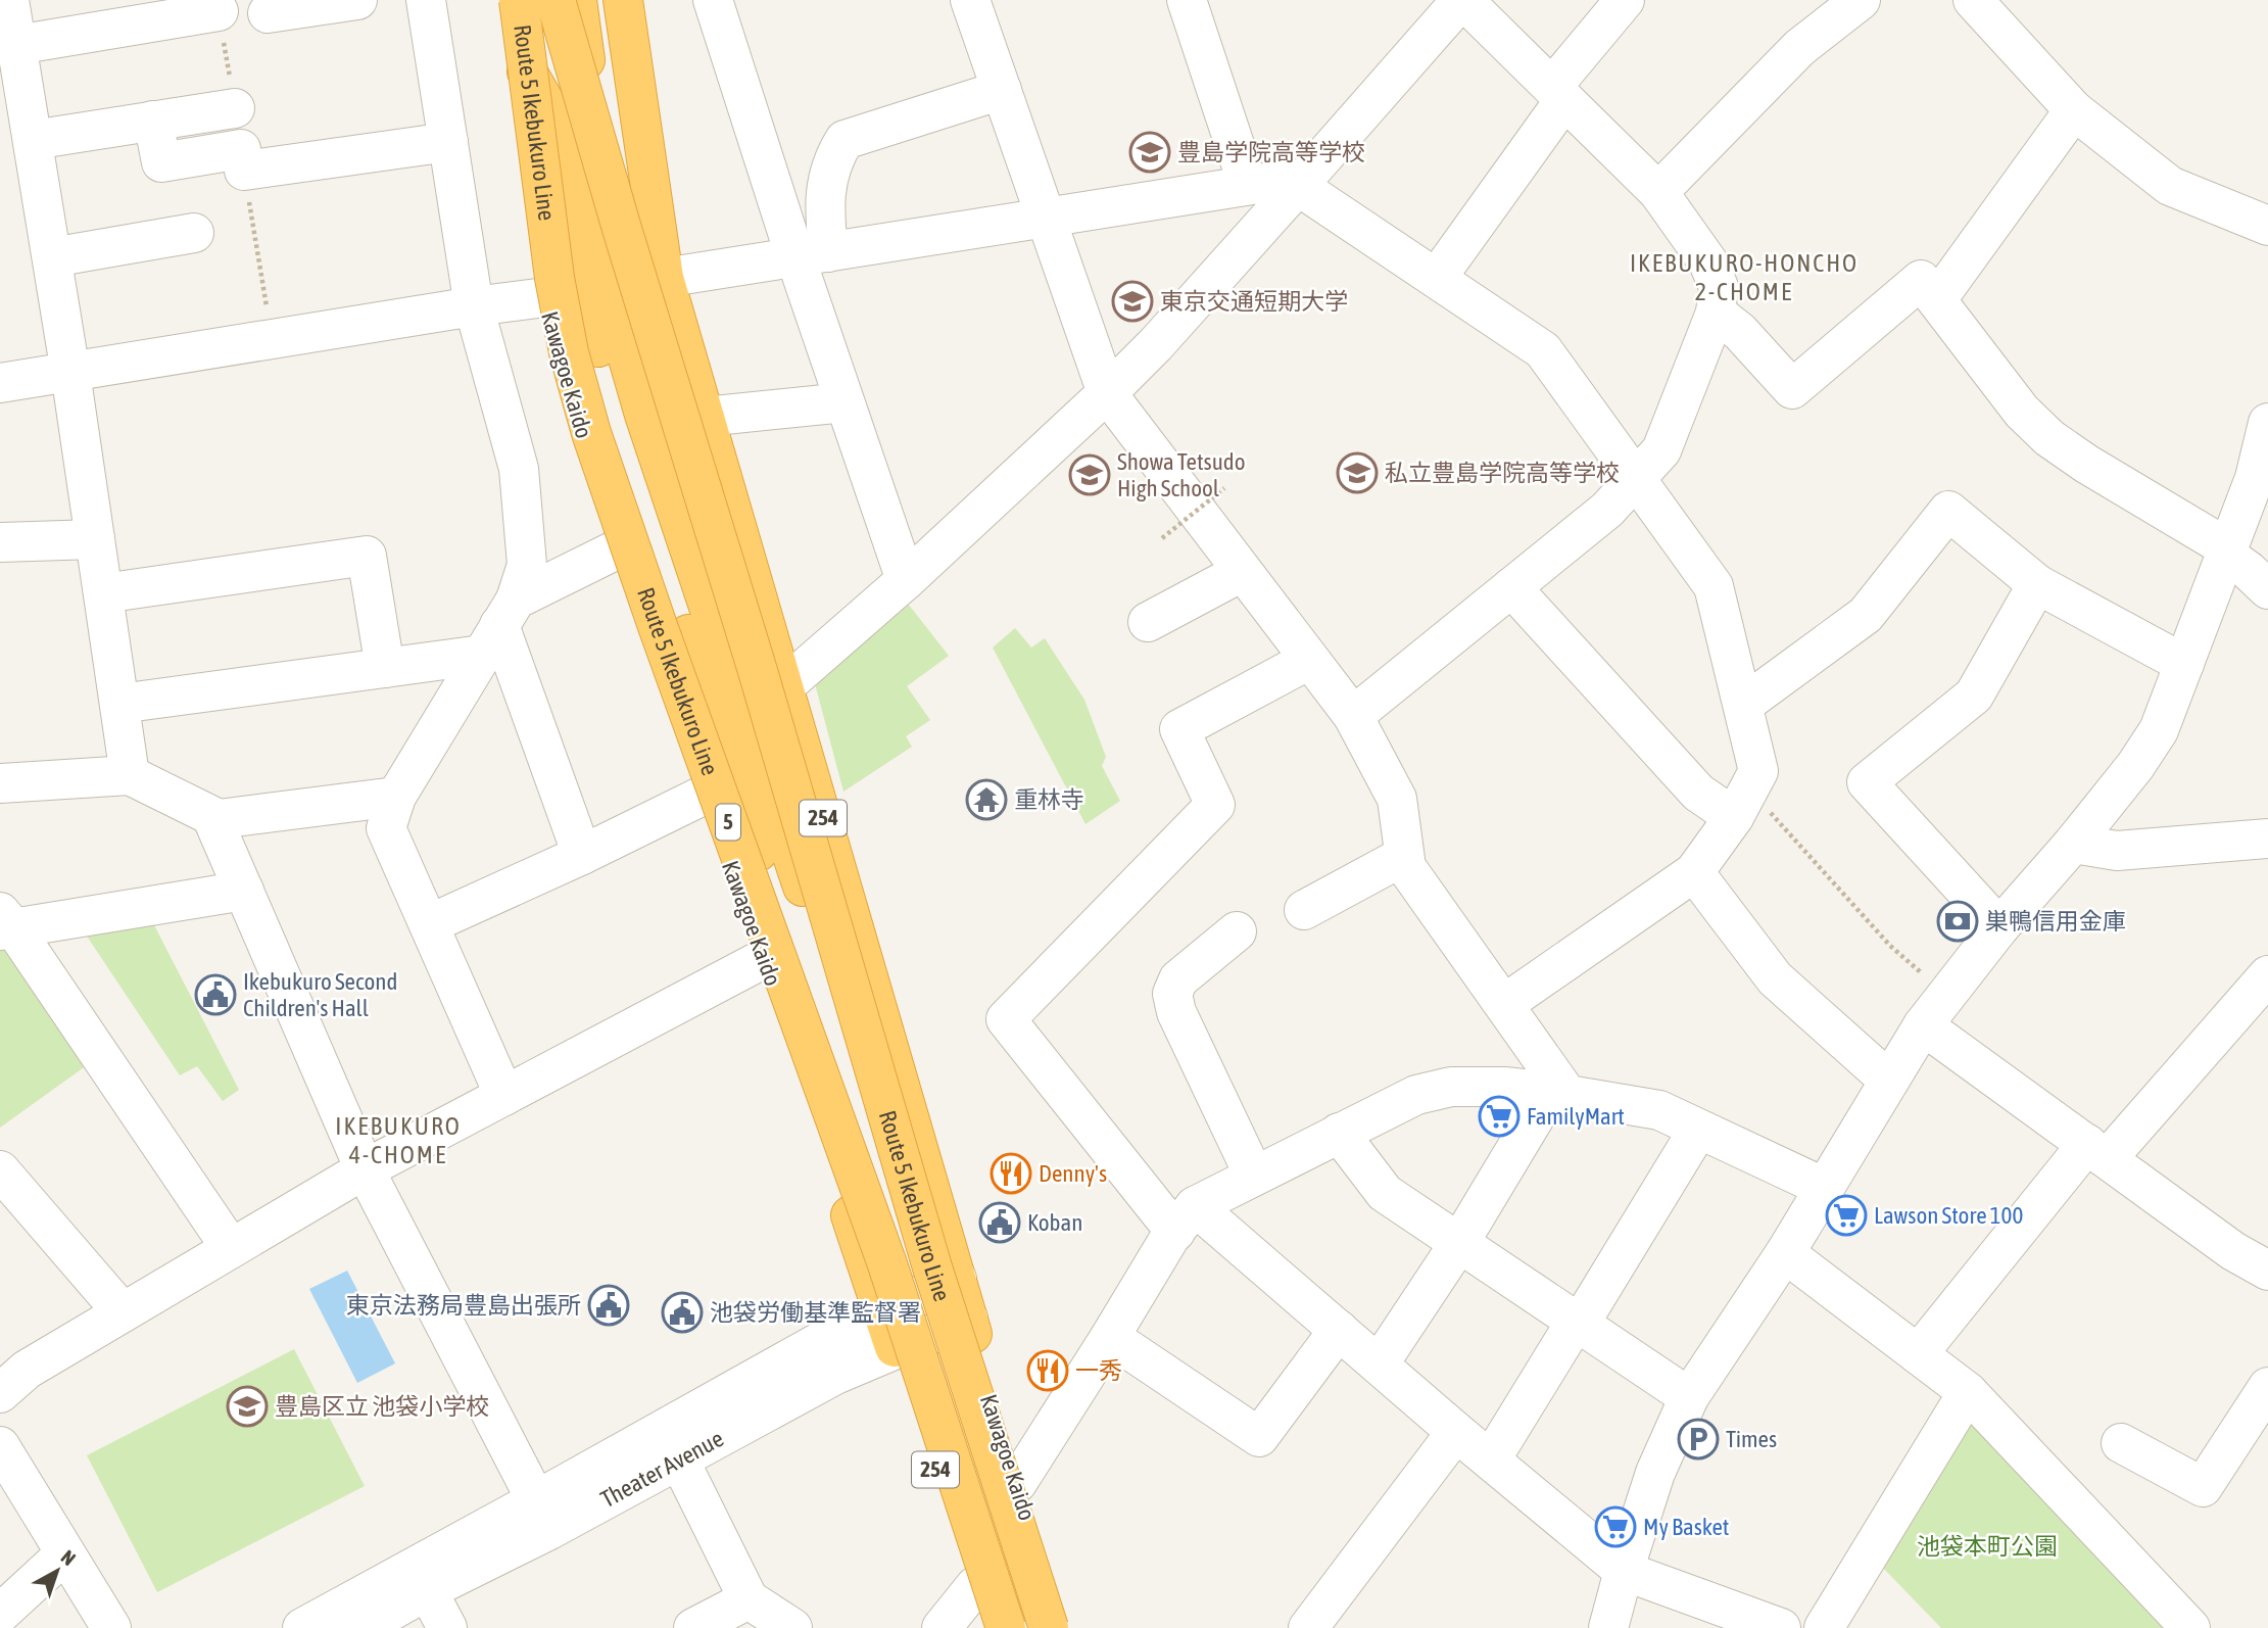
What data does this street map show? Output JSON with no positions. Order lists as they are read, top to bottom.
{
  "streets": {
    "highway": [
      "Route 5 Ikebukuro Line",
      "Kawagoe Kaido",
      "254",
      "5"
    ],
    "street": ["Theater Avenue"]
  },
  "crossings": [
    ["Route 5 Ikebukuro Line", "Kawagoe Kaido"],
    ["Route 5 Ikebukuro Line", "Theater Avenue"],
    ["Kawagoe Kaido", "Theater Avenue"]
  ],
  "districts": ["IKEBUKURO-HONCHO 2-CHOME", "IKEBUKURO 4-CHOME"],
  "parks": ["池袋本町公園"],
  "places": {
    "school or university": [
      "豊島学院高等学校",
      "東京交通短期大学",
      "私立豊島学院高等学校",
      "Showa Tetsudo High School",
      "豊島区立 池袋小学校"
    ],
    "temple": ["重林寺"],
    "bank": ["巣鴨信用金庫"],
    "public building": [
      "Ikebukuro Second Children's Hall",
      "Koban",
      "東京法務局豊島出張所",
      "池袋労働基準監督署"
    ],
    "supermarket": ["FamilyMart", "Lawson Store 100", "My Basket"],
    "restaurant": ["Denny's", "一秀"],
    "parking": ["Times"]
  },
  "north": "top right"
}
